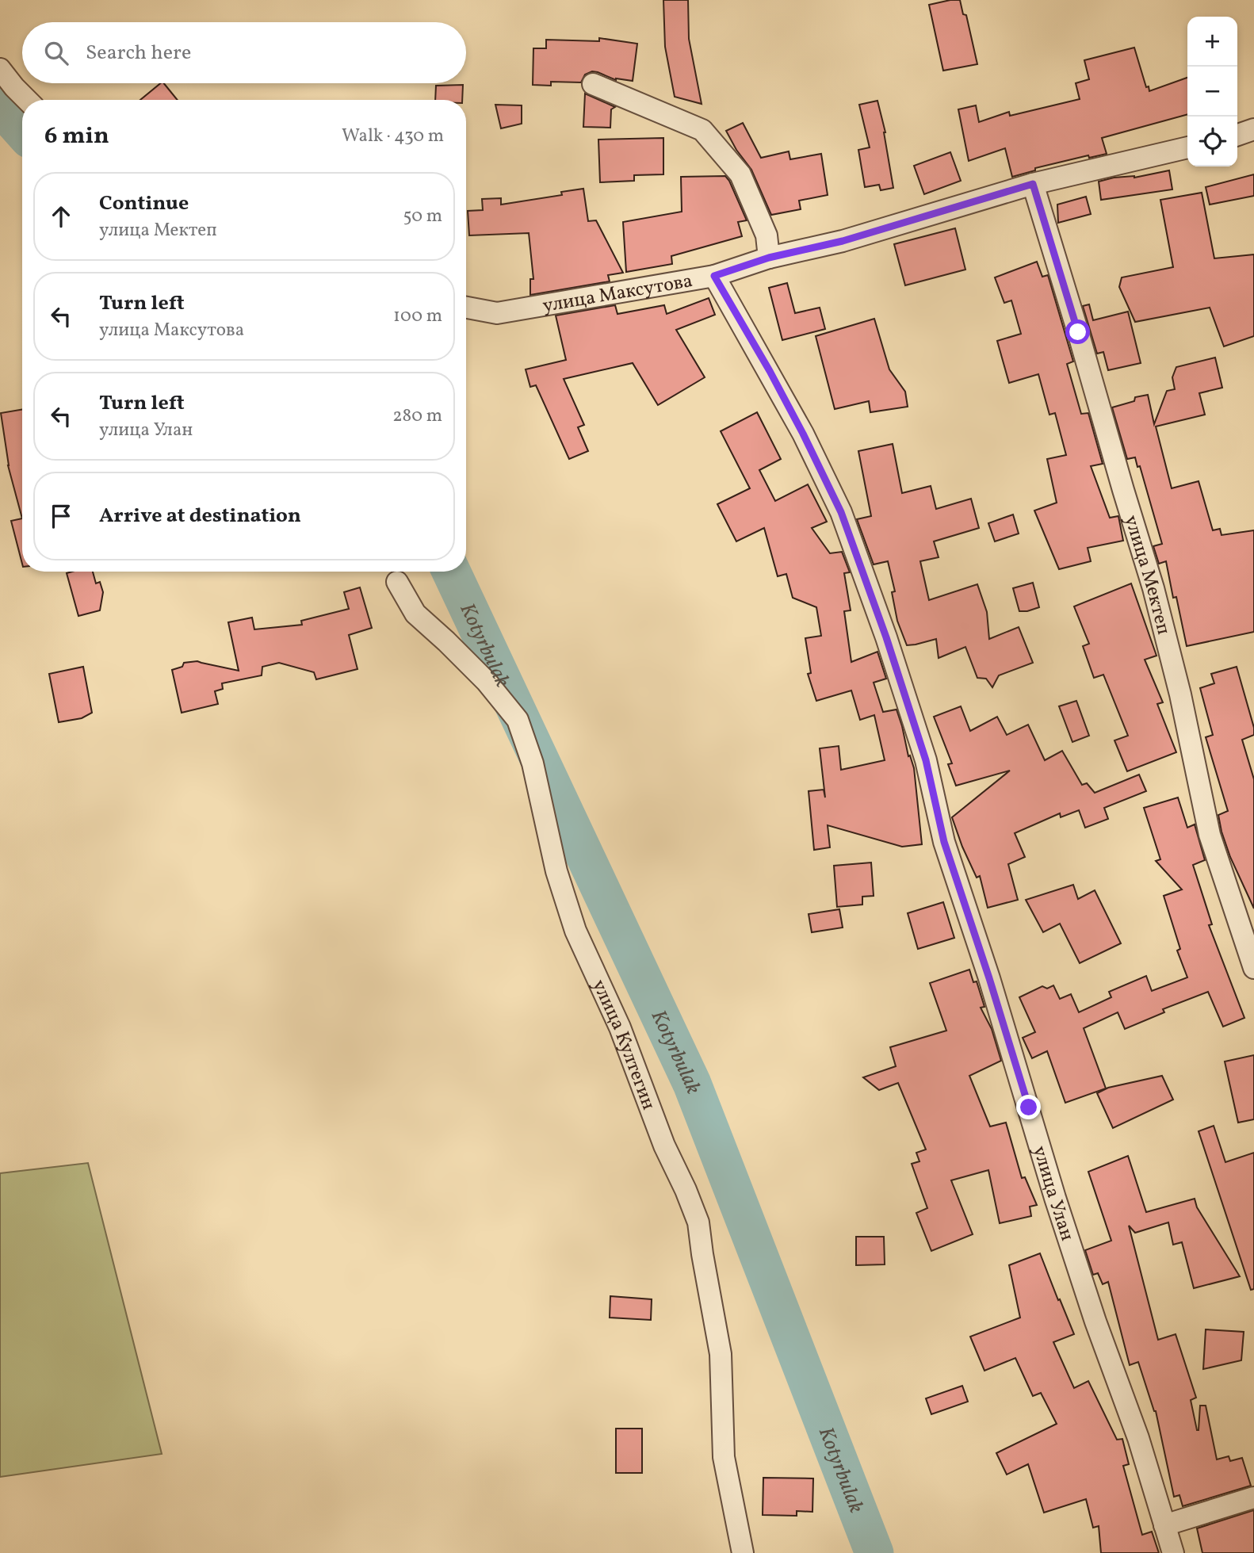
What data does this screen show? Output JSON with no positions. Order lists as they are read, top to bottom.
{
  "streets": {
    "street": [
      "улица Максутова",
      "улица Мектеп",
      "улица Култегин",
      "улица Улан"
    ]
  },
  "crossings": [
    ["улица Максутова", "улица Мектеп"],
    ["улица Максутова", "улица Улан"]
  ],
  "water": ["Kotyrbulak"],
  "page": {
    "map_buttons": ["+", "−"],
    "search": "Search here",
    "heading": ["6 min", "Walk · 430 m"],
    "list": [
      ["Continue", "улица Мектеп", "50 m"],
      ["Turn left", "улица Максутова", "100 m"],
      ["Turn left", "улица Улан", "280 m"],
      "Arrive at destination"
    ]
  }
}
